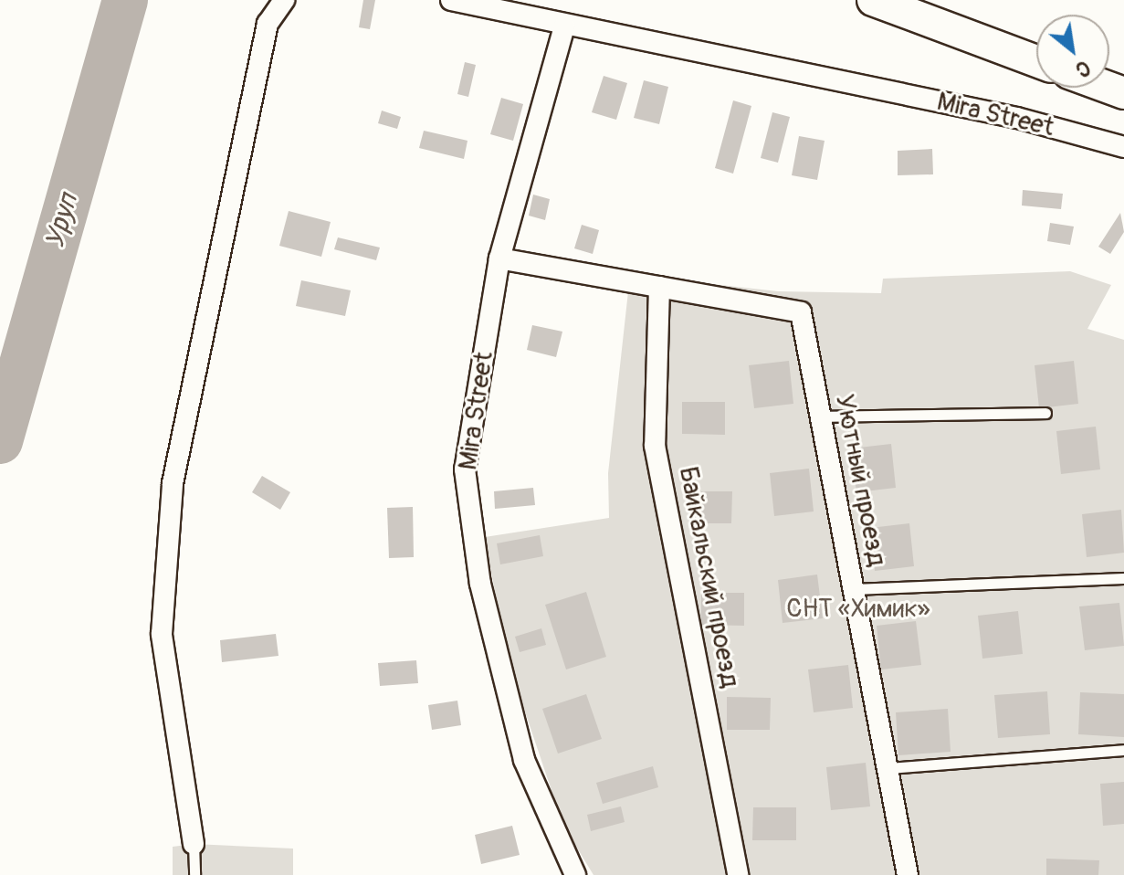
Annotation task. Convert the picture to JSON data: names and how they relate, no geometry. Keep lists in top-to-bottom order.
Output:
{
  "streets": {
    "street": ["Mira Street", "Уютный проезд", "Байкальский проезд"]
  },
  "crossings": [
    ["Уютный проезд", "Байкальский проезд"]
  ],
  "water": ["Уруп"],
  "parks": ["СНТ «Химик»"],
  "north": "bottom right"
}
